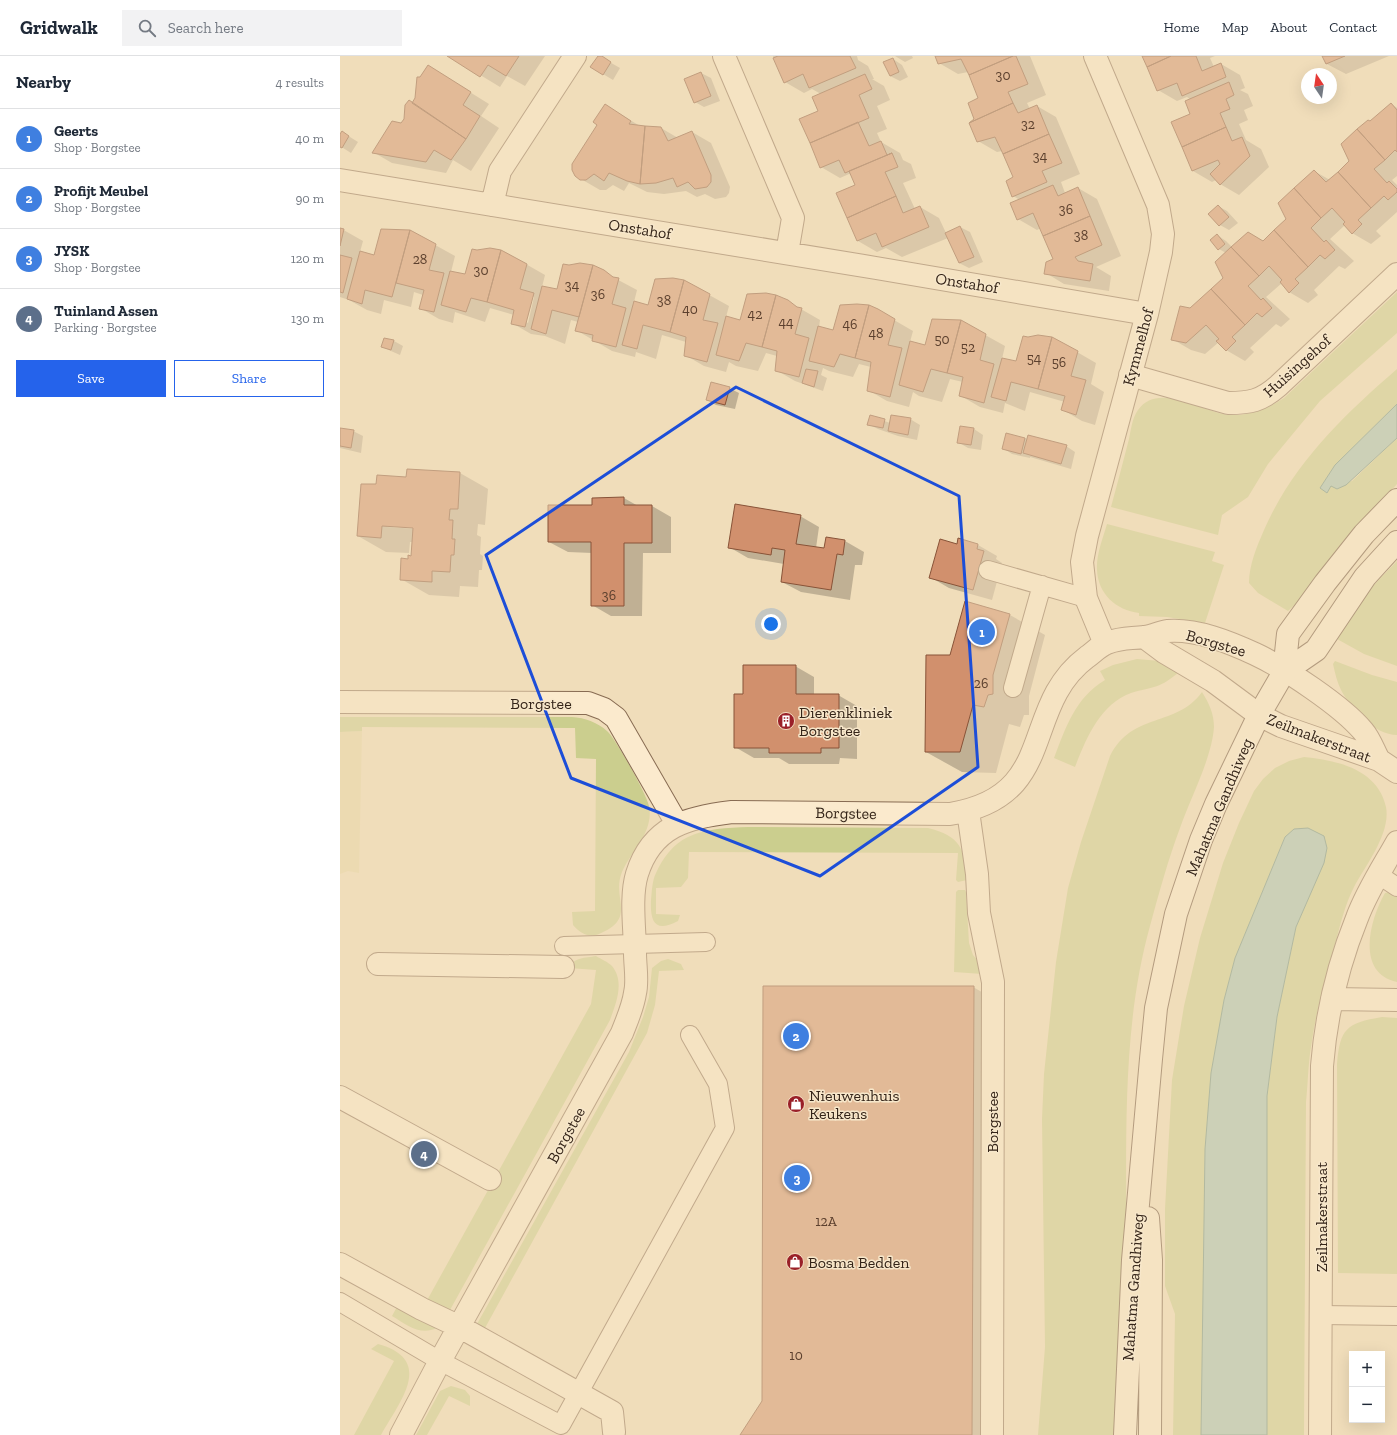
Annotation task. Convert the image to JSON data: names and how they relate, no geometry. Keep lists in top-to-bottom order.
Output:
{
  "streets": {
    "street": [
      "Onstahof",
      "Kymmelhof",
      "Huisingehof",
      "Borgstee",
      "Zeilmakerstraat",
      "Mahatma Gandhiweg"
    ]
  },
  "crossings": [
    ["Onstahof", "Kymmelhof"],
    ["Kymmelhof", "Huisingehof"],
    ["Kymmelhof", "Borgstee"],
    ["Borgstee", "Zeilmakerstraat"],
    ["Borgstee", "Mahatma Gandhiweg"],
    ["Zeilmakerstraat", "Mahatma Gandhiweg"]
  ],
  "places": {
    "building": ["Dierenkliniek Borgstee"],
    "shop": ["Nieuwenhuis Keukens", "Bosma Bedden"]
  },
  "house_numbers": [
    "30",
    "32",
    "34",
    "36",
    "38",
    "28",
    "30",
    "34",
    "36",
    "38",
    "40",
    "42",
    "44",
    "46",
    "48",
    "50",
    "52",
    "54",
    "56",
    "36",
    "26",
    "12A",
    "10"
  ],
  "north": "top",
  "page": {
    "header": "Gridwalk",
    "search": "Search here",
    "nav": [
      "Home",
      "Map",
      "About",
      "Contact"
    ],
    "heading": ["Nearby", "4 results"],
    "list": [
      {
        "mark": "1",
        "name": "Geerts",
        "note": "Shop · Borgstee",
        "value": "40 m"
      },
      {
        "mark": "2",
        "name": "Profijt Meubel",
        "note": "Shop · Borgstee",
        "value": "90 m"
      },
      {
        "mark": "3",
        "name": "JYSK",
        "note": "Shop · Borgstee",
        "value": "120 m"
      },
      {
        "mark": "4",
        "name": "Tuinland Assen",
        "note": "Parking · Borgstee",
        "value": "130 m"
      }
    ],
    "buttons": ["Save", "Share"],
    "pins": [
      "1",
      "2",
      "4",
      "3"
    ],
    "map_buttons": ["+", "−"]
  }
}
